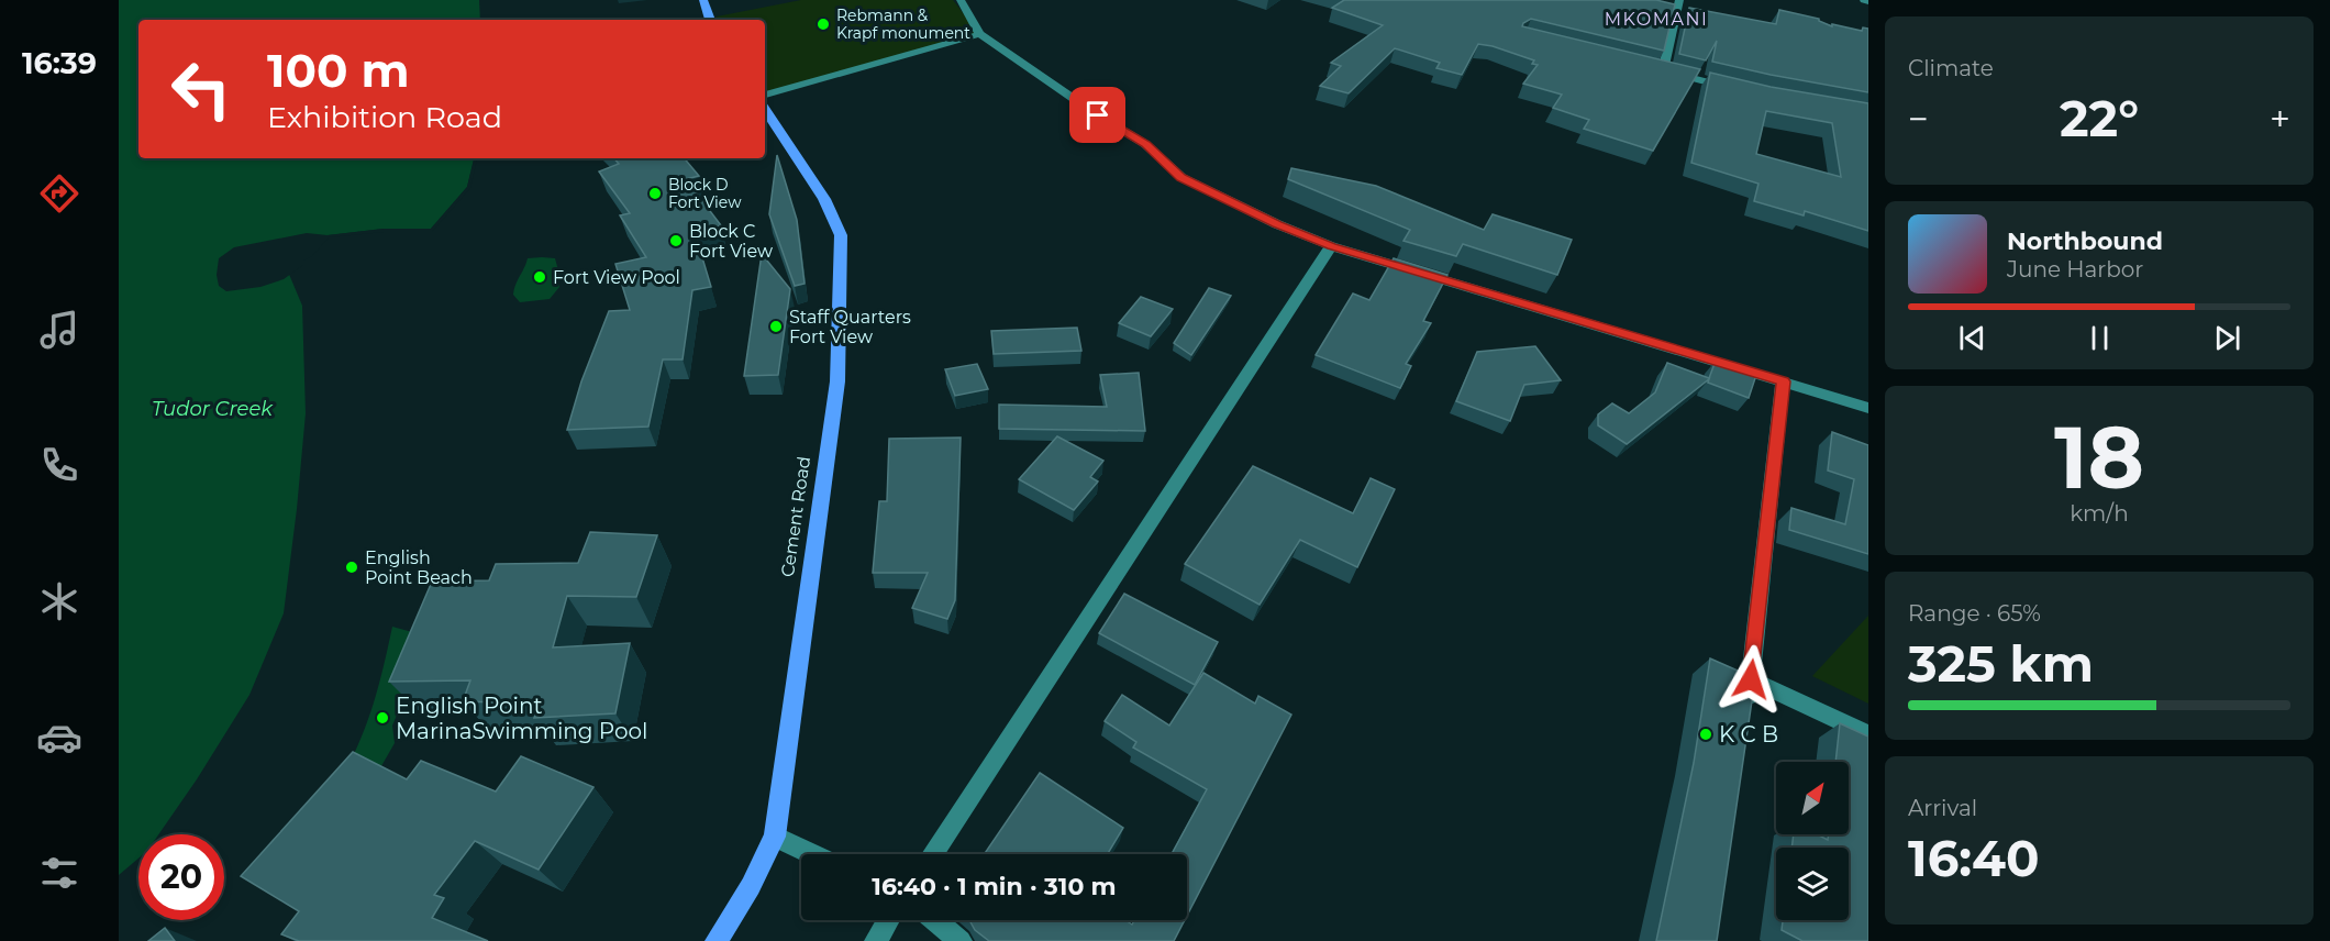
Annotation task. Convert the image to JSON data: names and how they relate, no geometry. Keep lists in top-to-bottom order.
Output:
{
  "streets": {
    "main road": ["Cement Road"]
  },
  "districts": ["MKOMANI"],
  "water": ["Tudor Creek"],
  "places": [
    "Rebmann & Krapf monument",
    "Block D Fort View",
    "Block C Fort View",
    "Fort View Pool",
    "Staff Quarters Fort View",
    "English Point Beach",
    "English Point MarinaSwimming Pool",
    "K C B"
  ],
  "north": "top right",
  "page": {
    "tabs": "16:39",
    "tile": [
      "Climate",
      ["18", "km/h"],
      ["Range · 65%", "325 km"],
      ["Arrival", "16:40"]
    ],
    "turn": ["100 m", "Exhibition Road"],
    "heat": ["−", "22°", "+"],
    "song": ["Northbound", "June Harbor"],
    "limit": "20",
    "trip": "16:40 · 1 min · 310 m"
  }
}
